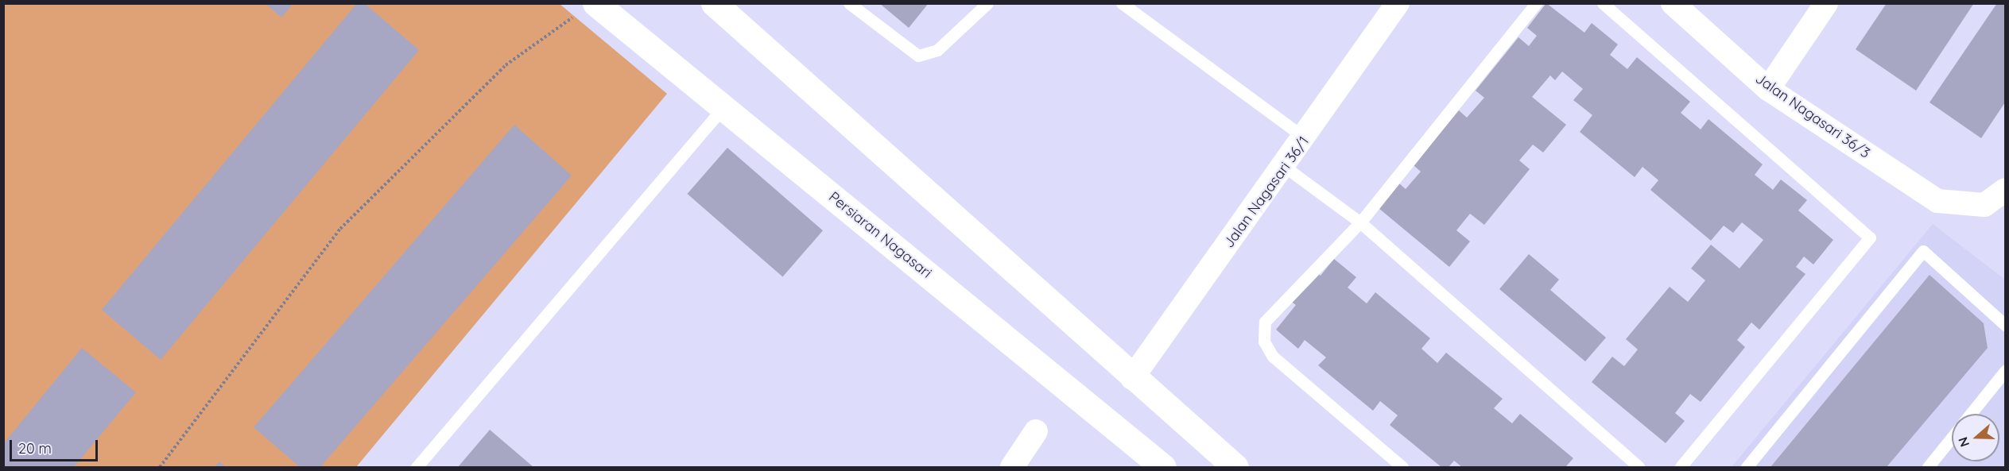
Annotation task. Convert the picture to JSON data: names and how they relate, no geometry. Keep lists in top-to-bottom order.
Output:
{
  "streets": {
    "street": ["Jalan Nagasari 36/3", "Jalan Nagasari 36/1", "Persiaran Nagasari"]
  },
  "scale_bar": "20 m",
  "north": "left"
}
